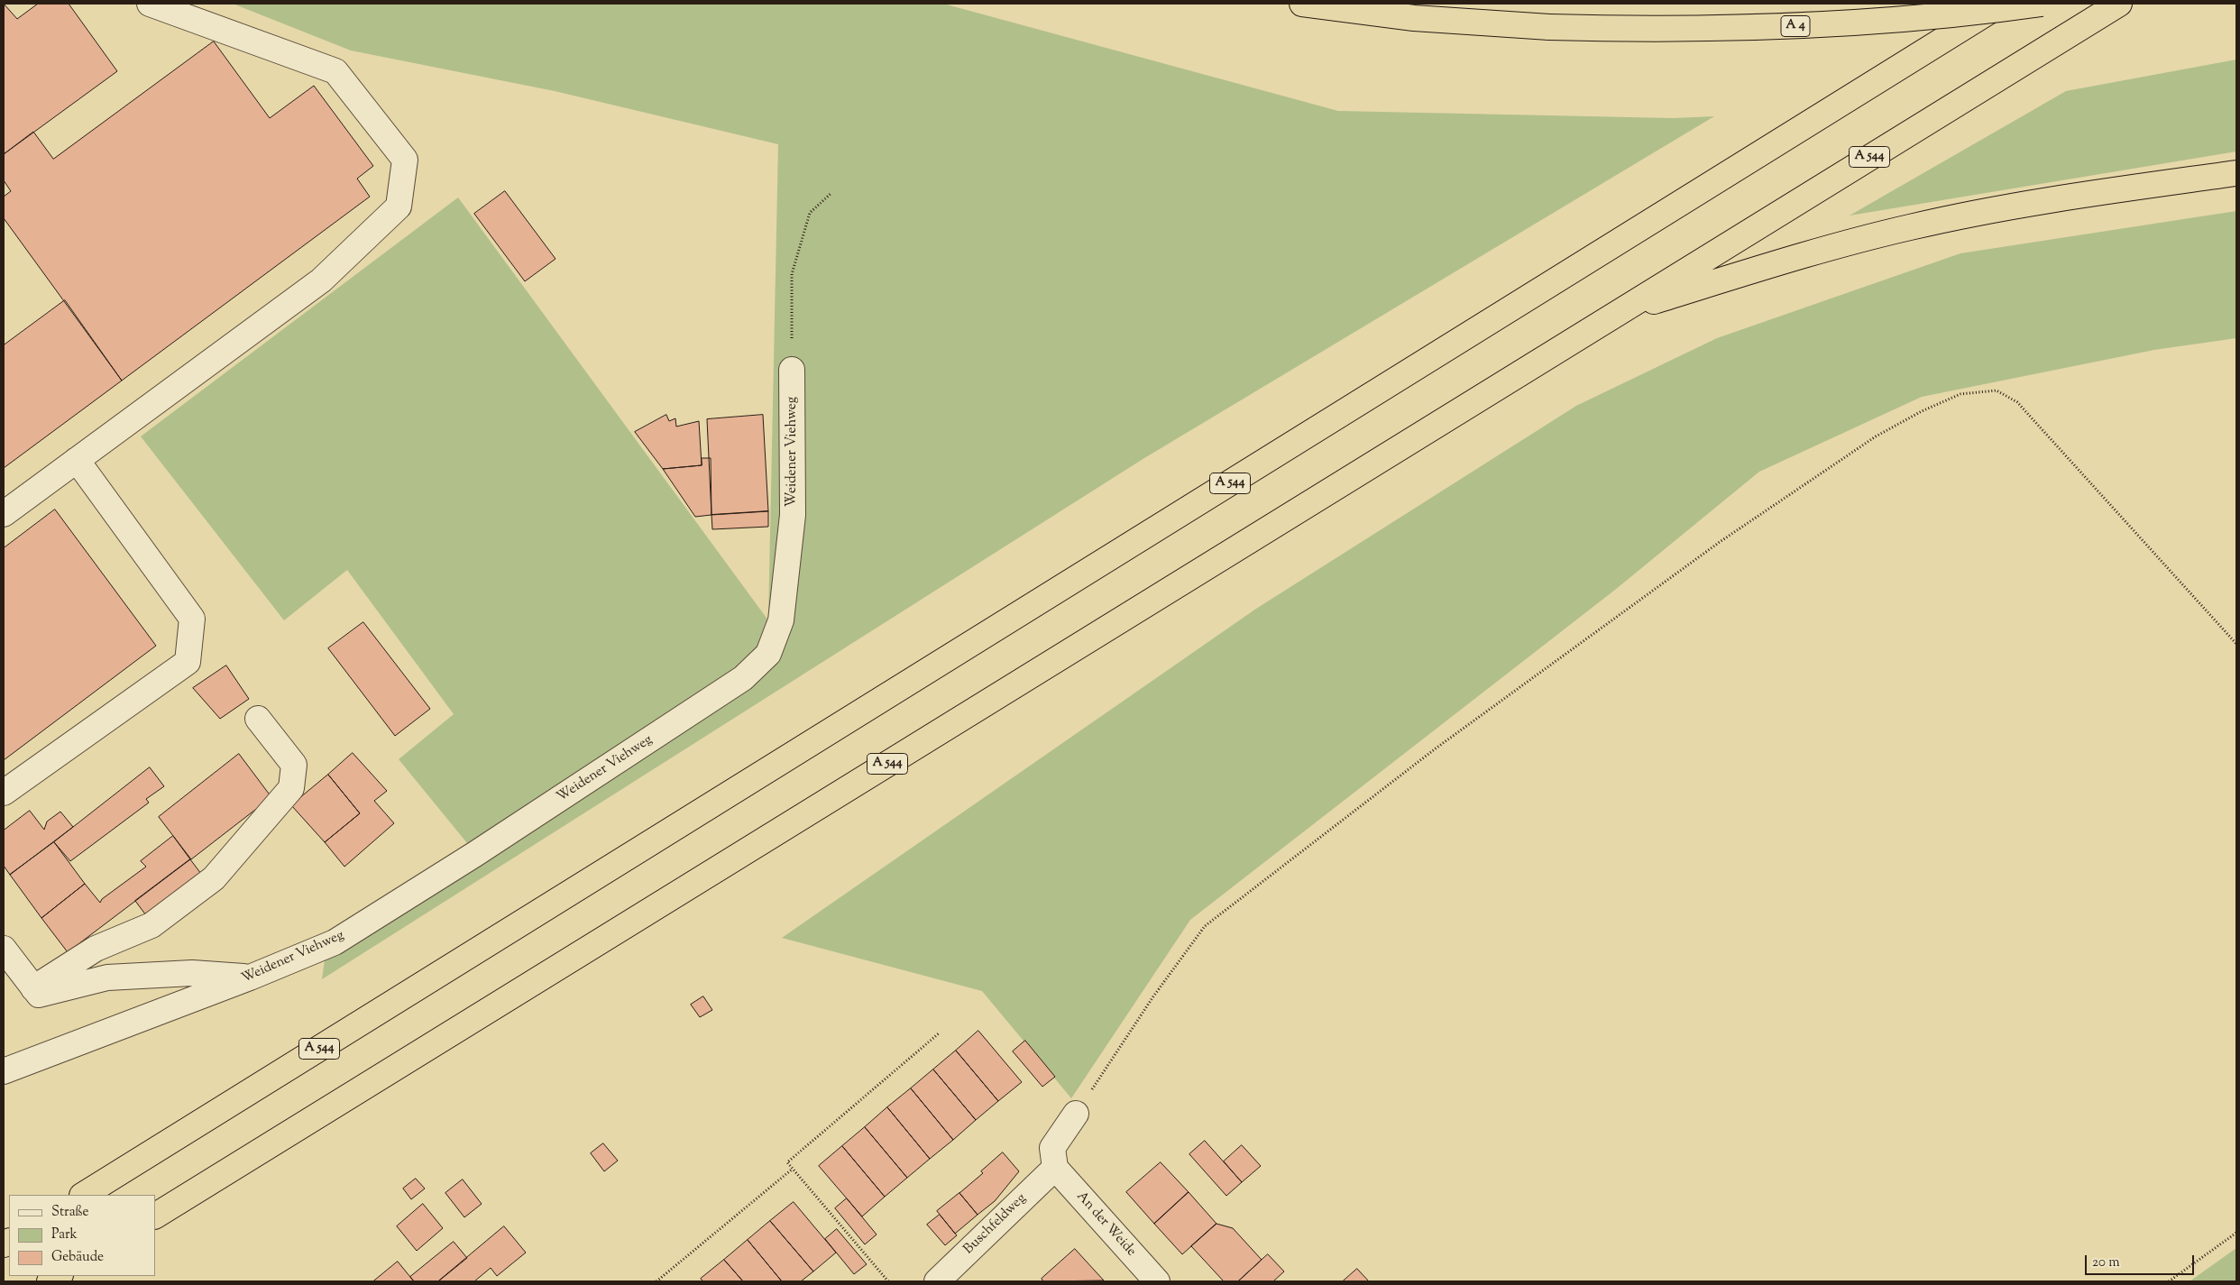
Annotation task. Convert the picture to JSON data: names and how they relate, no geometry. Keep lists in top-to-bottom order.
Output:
{
  "streets": {
    "highway": ["A 4", "A 544"],
    "street": ["Weidener Viehweg", "Buschfeldweg", "An der Weide"]
  },
  "crossings": [
    ["Buschfeldweg", "An der Weide"]
  ],
  "legend": ["Straße", "Park", "Gebäude"],
  "scale_bar": "20 m"
}
